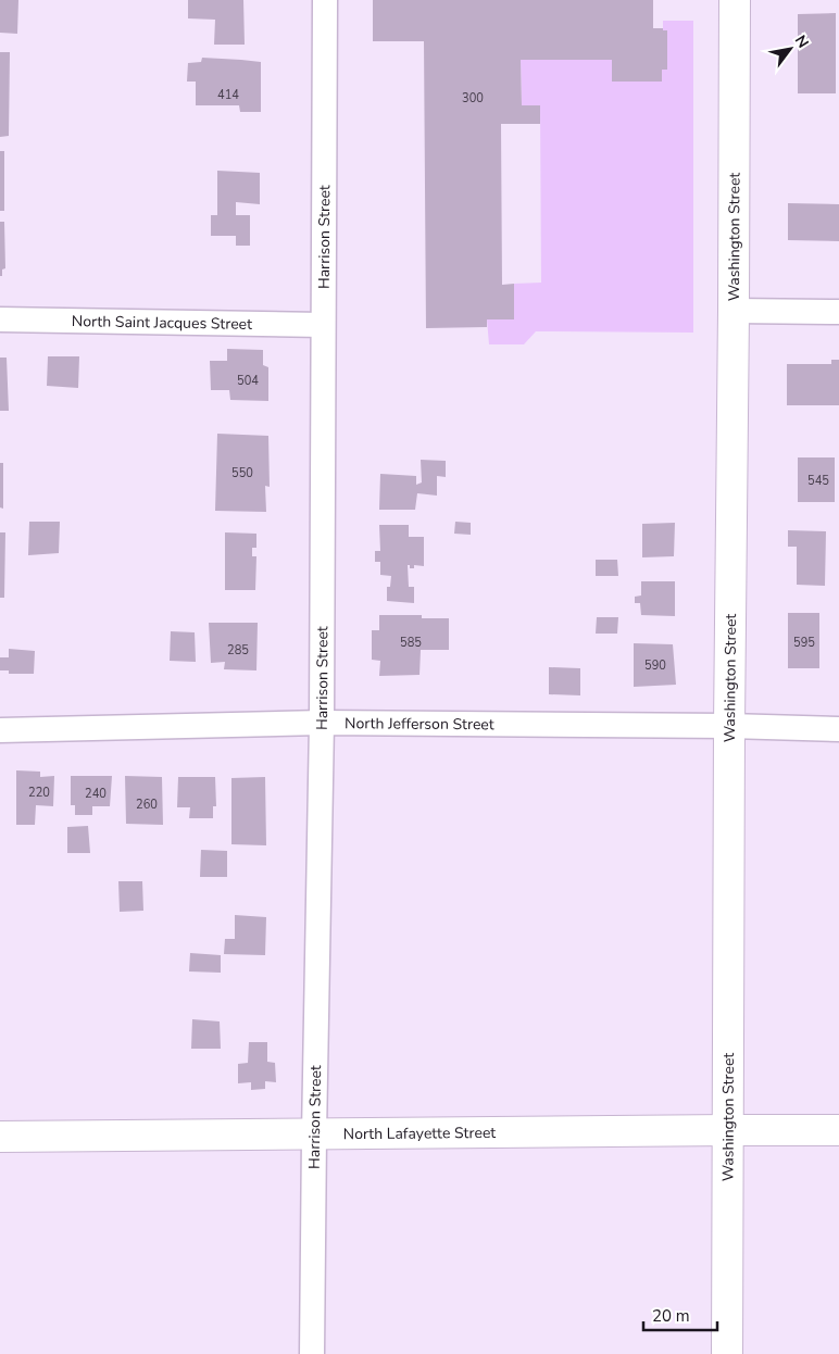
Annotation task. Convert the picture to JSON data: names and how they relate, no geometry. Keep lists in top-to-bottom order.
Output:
{
  "streets": {
    "main road": ["Washington Street", "North Lafayette Street"],
    "street": ["Harrison Street", "North Saint Jacques Street", "North Jefferson Street"]
  },
  "crossings": [
    ["Harrison Street", "North Saint Jacques Street"],
    ["Harrison Street", "North Jefferson Street"],
    ["Harrison Street", "North Lafayette Street"],
    ["Washington Street", "North Jefferson Street"],
    ["Washington Street", "North Lafayette Street"]
  ],
  "house_numbers": [
    "414",
    "300",
    "504",
    "550",
    "545",
    "585",
    "595",
    "285",
    "590",
    "220",
    "240",
    "260"
  ],
  "scale_bar": "20 m",
  "north": "top right"
}
